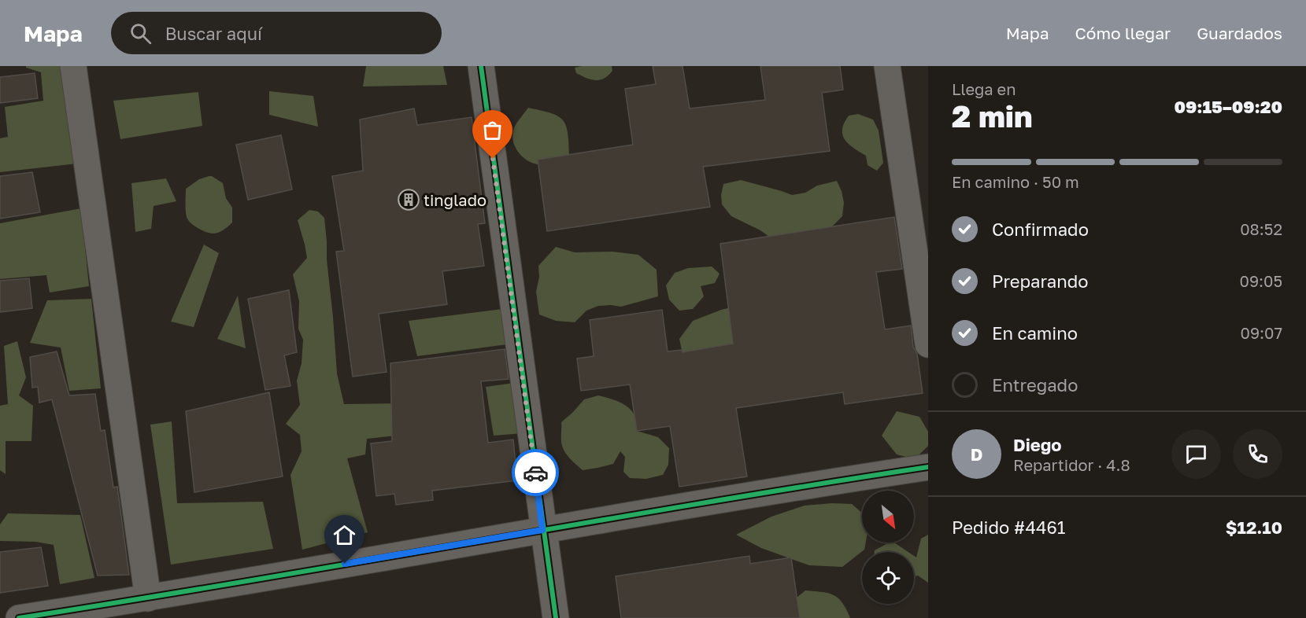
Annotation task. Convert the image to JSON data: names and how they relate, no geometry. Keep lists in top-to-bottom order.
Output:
{
  "places": {
    "building": ["tinglado"]
  },
  "north": "bottom right",
  "page": {
    "header": "Mapa",
    "search": "Buscar aquí",
    "nav": ["Mapa", "Cómo llegar", "Guardados"],
    "heading": ["2 min", "Llega en", "09:15–09:20"],
    "panel": [
      "Diego",
      "Repartidor · 4.8",
      "Pedido #4461",
      "$12.10"
    ],
    "bar": "En camino · 50 m",
    "list": [
      ["Confirmado", "08:52"],
      ["Preparando", "09:05"],
      ["En camino", "09:07"],
      "Entregado"
    ],
    "round": "D"
  }
}
